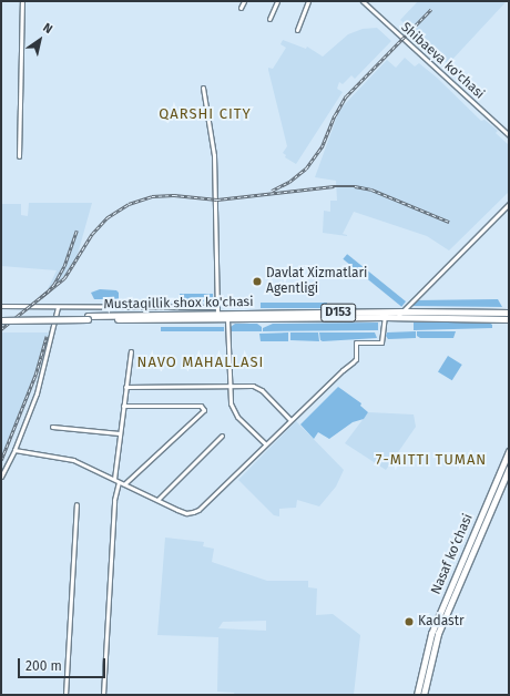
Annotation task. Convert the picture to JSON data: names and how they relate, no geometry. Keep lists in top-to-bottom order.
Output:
{
  "streets": {
    "main road": ["Mustaqillik shox ko'chasi", "D153", "Nasaf ko‘chasi"],
    "street": ["Shibaeva ko'chasi"]
  },
  "districts": ["QARSHI CITY", "NAVO MAHALLASI", "7-MITTI TUMAN"],
  "places": ["Davlat Xizmatlari Agentligi", "Kadastr"],
  "scale_bar": "200 m",
  "north": "top right"
}
